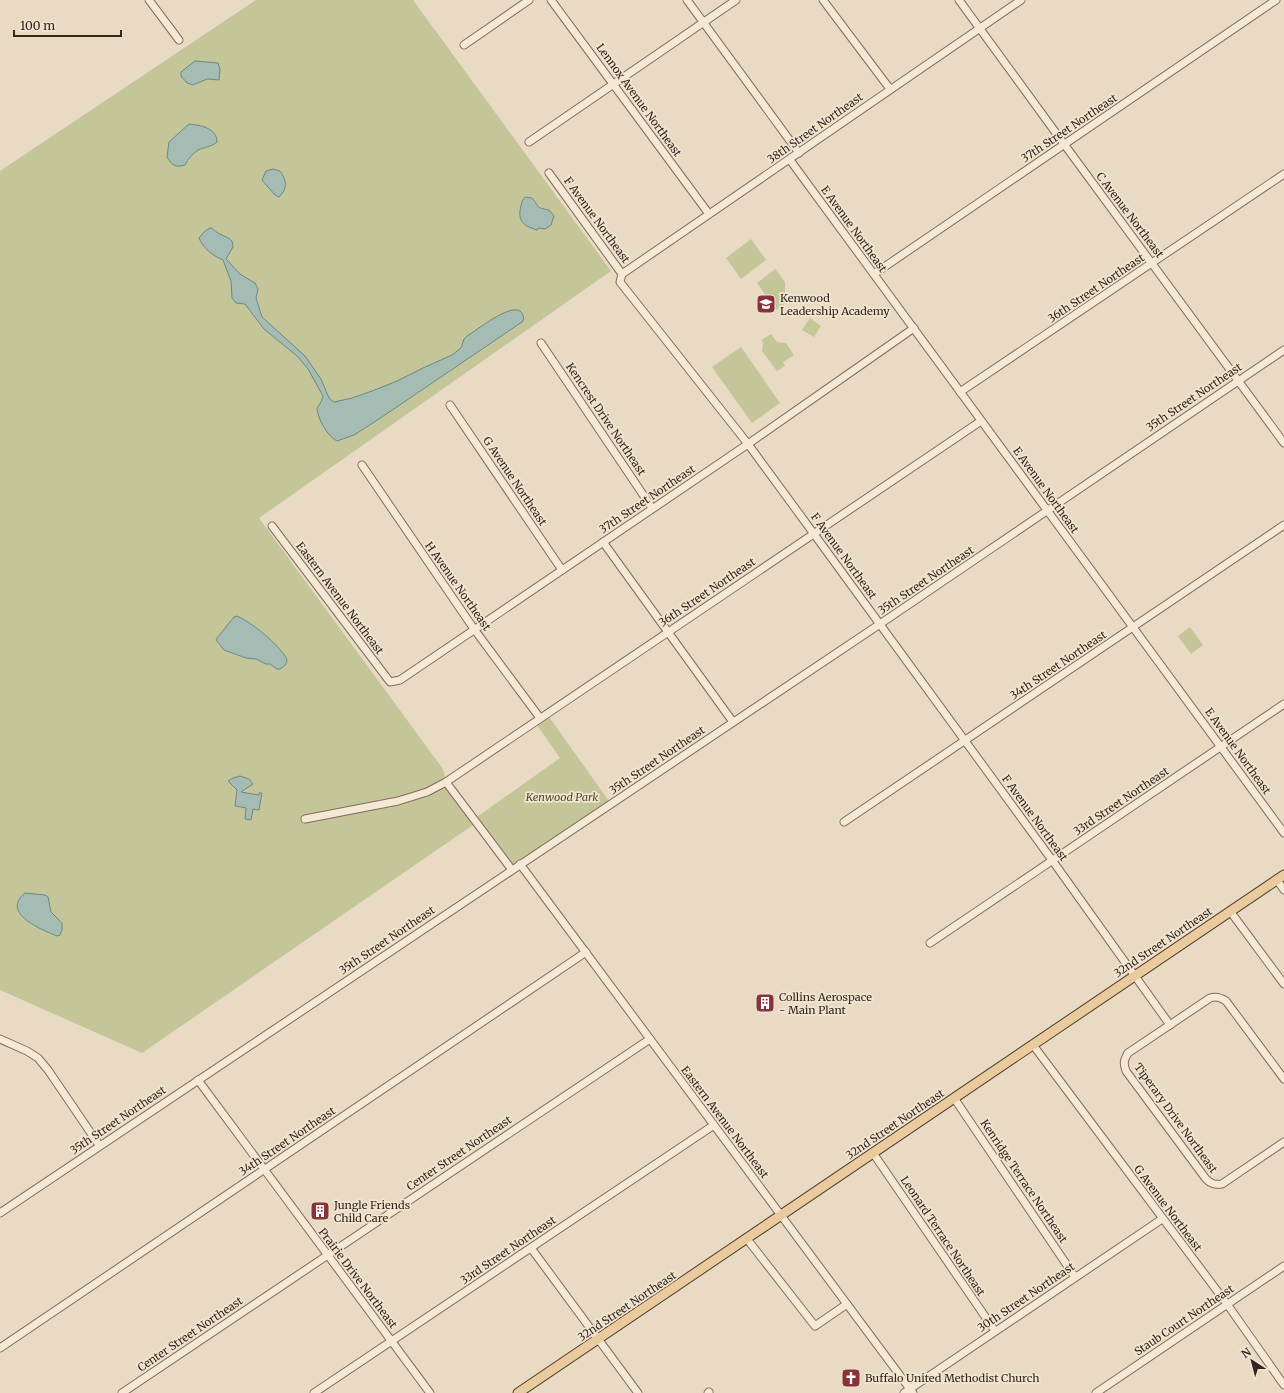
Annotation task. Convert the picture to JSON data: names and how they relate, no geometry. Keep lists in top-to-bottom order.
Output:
{
  "streets": {
    "main road": ["32nd Street Northeast"],
    "street": [
      "Lennox Avenue Northeast",
      "38th Street Northeast",
      "37th Street Northeast",
      "C Avenue Northeast",
      "F Avenue Northeast",
      "E Avenue Northeast",
      "36th Street Northeast",
      "35th Street Northeast",
      "Kencrest Drive Northeast",
      "G Avenue Northeast",
      "H Avenue Northeast",
      "Eastern Avenue Northeast",
      "34th Street Northeast",
      "33rd Street Northeast",
      "Tiperary Drive Northeast",
      "Center Street Northeast",
      "Kenridge Terrace Northeast",
      "Leonard Terrace Northeast",
      "Prairie Drive Northeast",
      "30th Street Northeast",
      "Staub Court Northeast"
    ]
  },
  "crossings": [
    ["Lennox Avenue Northeast", "38th Street Northeast"],
    ["38th Street Northeast", "C Avenue Northeast"],
    ["38th Street Northeast", "F Avenue Northeast"],
    ["38th Street Northeast", "E Avenue Northeast"],
    ["37th Street Northeast", "C Avenue Northeast"],
    ["37th Street Northeast", "F Avenue Northeast"],
    ["37th Street Northeast", "E Avenue Northeast"],
    ["37th Street Northeast", "Kencrest Drive Northeast"],
    ["37th Street Northeast", "G Avenue Northeast"],
    ["37th Street Northeast", "H Avenue Northeast"],
    ["37th Street Northeast", "Eastern Avenue Northeast"],
    ["C Avenue Northeast", "36th Street Northeast"],
    ["C Avenue Northeast", "35th Street Northeast"],
    ["F Avenue Northeast", "36th Street Northeast"],
    ["F Avenue Northeast", "35th Street Northeast"],
    ["F Avenue Northeast", "34th Street Northeast"],
    ["F Avenue Northeast", "33rd Street Northeast"],
    ["F Avenue Northeast", "32nd Street Northeast"],
    ["F Avenue Northeast", "Tiperary Drive Northeast"],
    ["E Avenue Northeast", "36th Street Northeast"],
    ["E Avenue Northeast", "35th Street Northeast"],
    ["E Avenue Northeast", "34th Street Northeast"],
    ["E Avenue Northeast", "33rd Street Northeast"],
    ["36th Street Northeast", "H Avenue Northeast"],
    ["35th Street Northeast", "Eastern Avenue Northeast"],
    ["35th Street Northeast", "Prairie Drive Northeast"],
    ["G Avenue Northeast", "32nd Street Northeast"],
    ["G Avenue Northeast", "30th Street Northeast"],
    ["G Avenue Northeast", "Staub Court Northeast"],
    ["Eastern Avenue Northeast", "34th Street Northeast"],
    ["Eastern Avenue Northeast", "33rd Street Northeast"],
    ["Eastern Avenue Northeast", "32nd Street Northeast"],
    ["Eastern Avenue Northeast", "Center Street Northeast"],
    ["Eastern Avenue Northeast", "30th Street Northeast"],
    ["34th Street Northeast", "Prairie Drive Northeast"],
    ["33rd Street Northeast", "Prairie Drive Northeast"],
    ["32nd Street Northeast", "Kenridge Terrace Northeast"],
    ["32nd Street Northeast", "Leonard Terrace Northeast"],
    ["Center Street Northeast", "Prairie Drive Northeast"],
    ["Kenridge Terrace Northeast", "30th Street Northeast"],
    ["Leonard Terrace Northeast", "30th Street Northeast"]
  ],
  "parks": ["Kenwood Park"],
  "places": {
    "school or university": ["Kenwood Leadership Academy"],
    "building": ["Collins Aerospace - Main Plant", "Jungle Friends Child Care"],
    "church": ["Buffalo United Methodist Church"]
  },
  "scale_bar": "100 m",
  "north": "top left"
}
